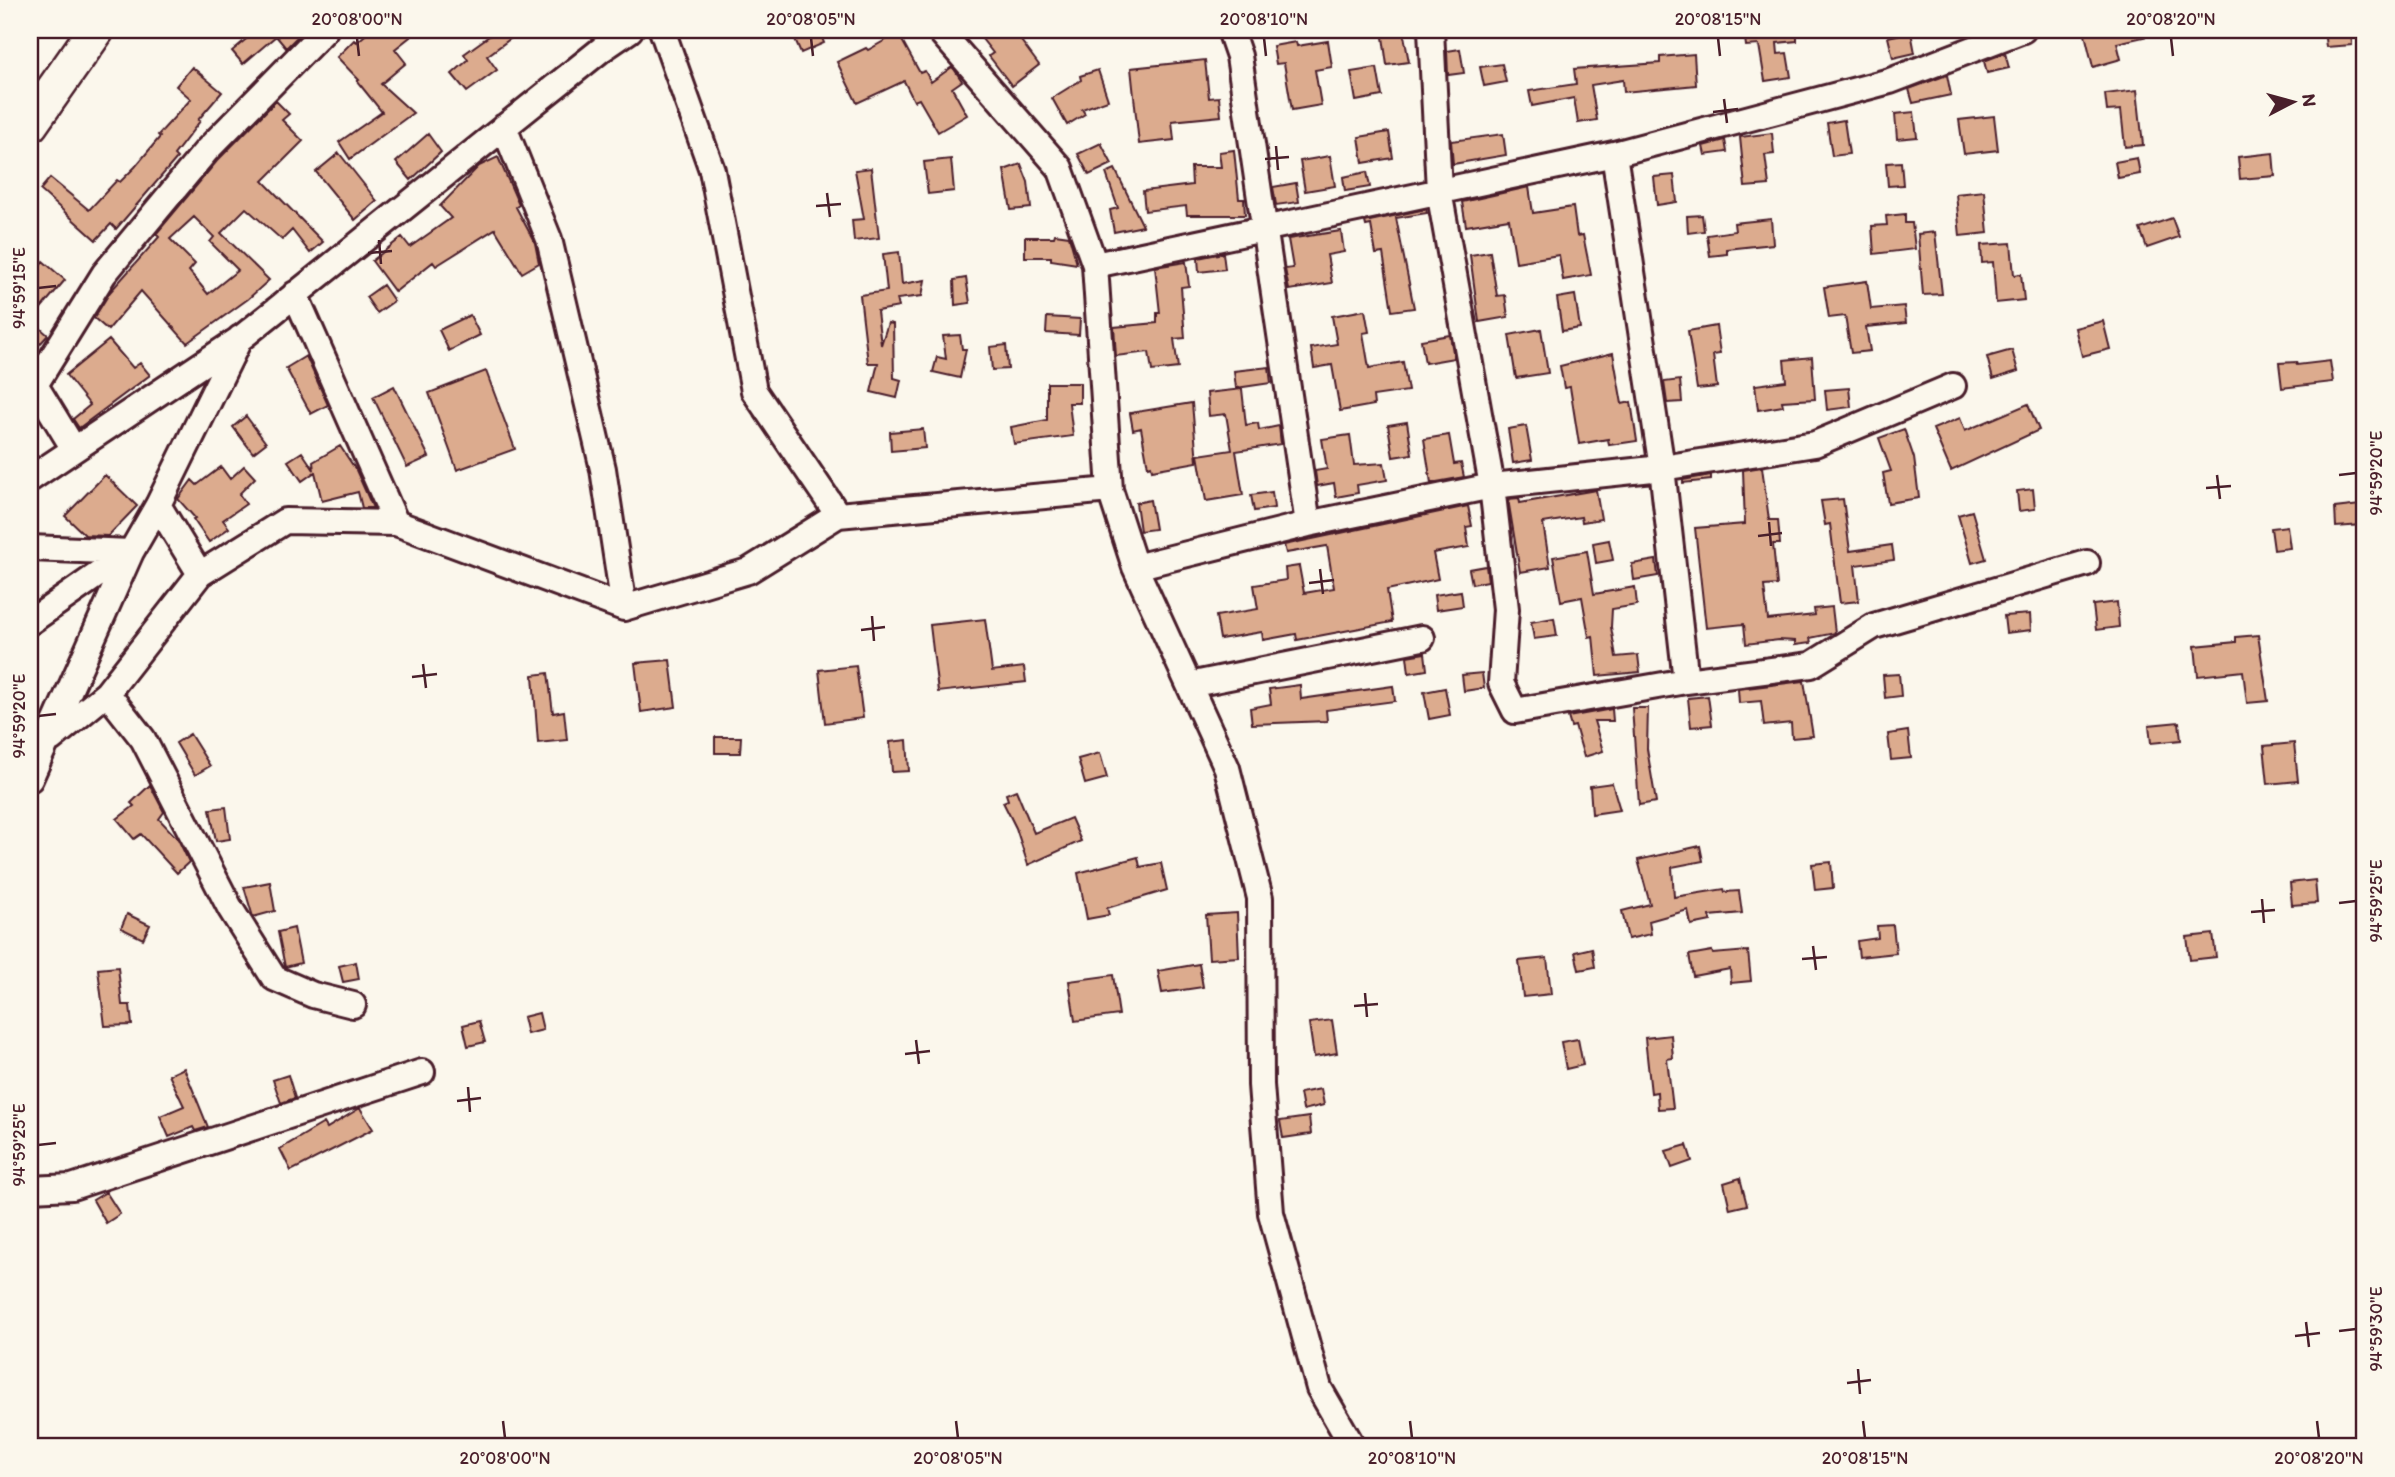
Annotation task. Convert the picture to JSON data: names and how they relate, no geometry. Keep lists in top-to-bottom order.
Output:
{
  "north": "right",
  "coordinates": [
    "20°08'00\"N",
    "20°08'05\"N",
    "20°08'10\"N",
    "20°08'15\"N",
    "20°08'20\"N",
    "94°59'15\"E",
    "94°59'20\"E",
    "94°59'25\"E",
    "94°59'30\"E"
  ]
}
